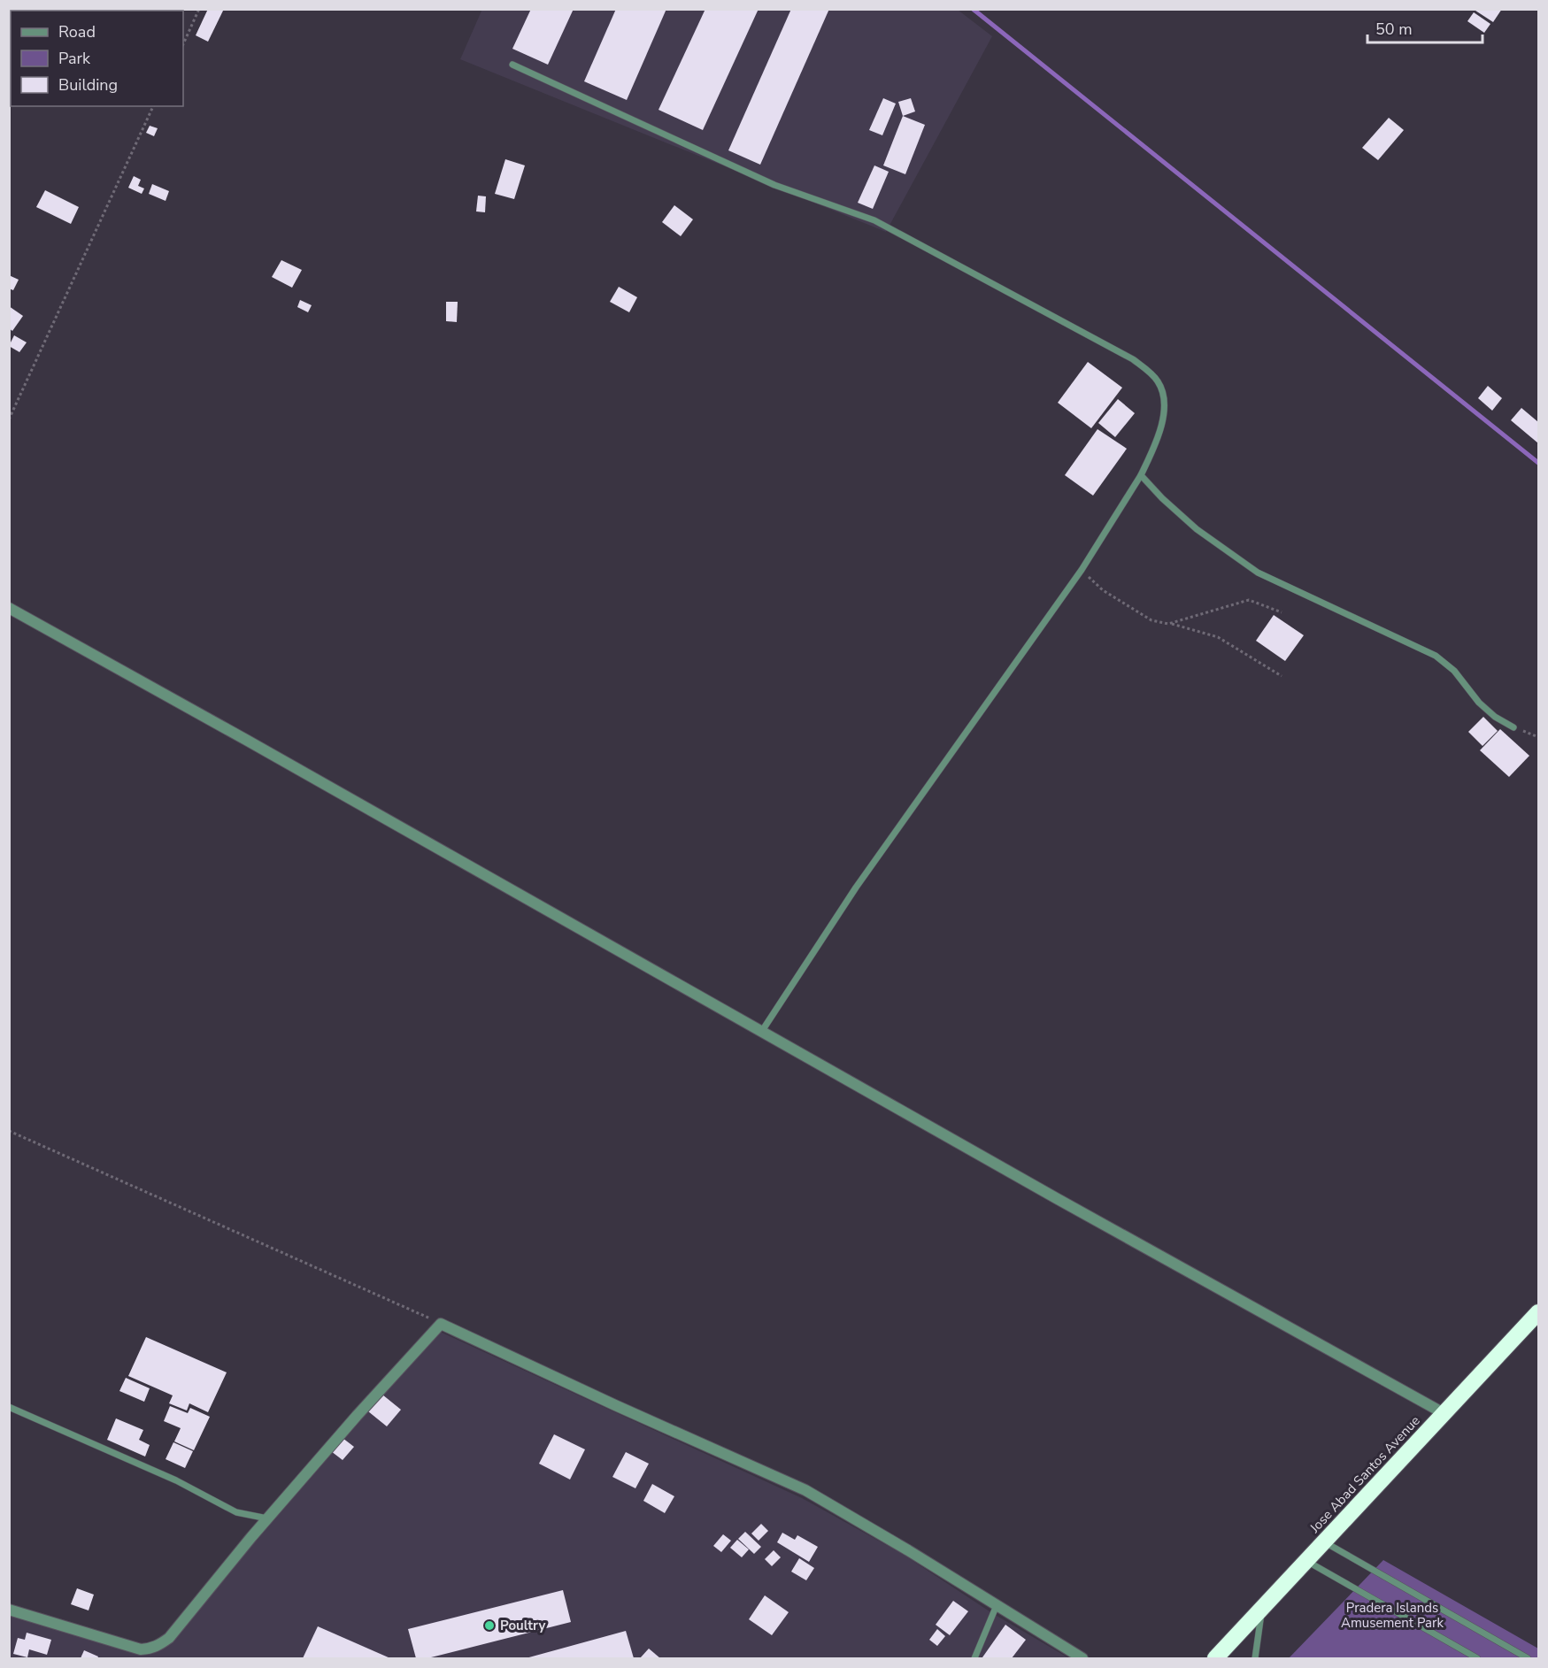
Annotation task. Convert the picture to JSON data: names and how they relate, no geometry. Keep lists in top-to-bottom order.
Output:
{
  "streets": {
    "highway": ["Jose Abad Santos Avenue"]
  },
  "parks": ["Pradera Islands Amusement Park"],
  "places": ["Poultry"],
  "legend": ["Road", "Park", "Building"],
  "scale_bar": "50 m"
}
